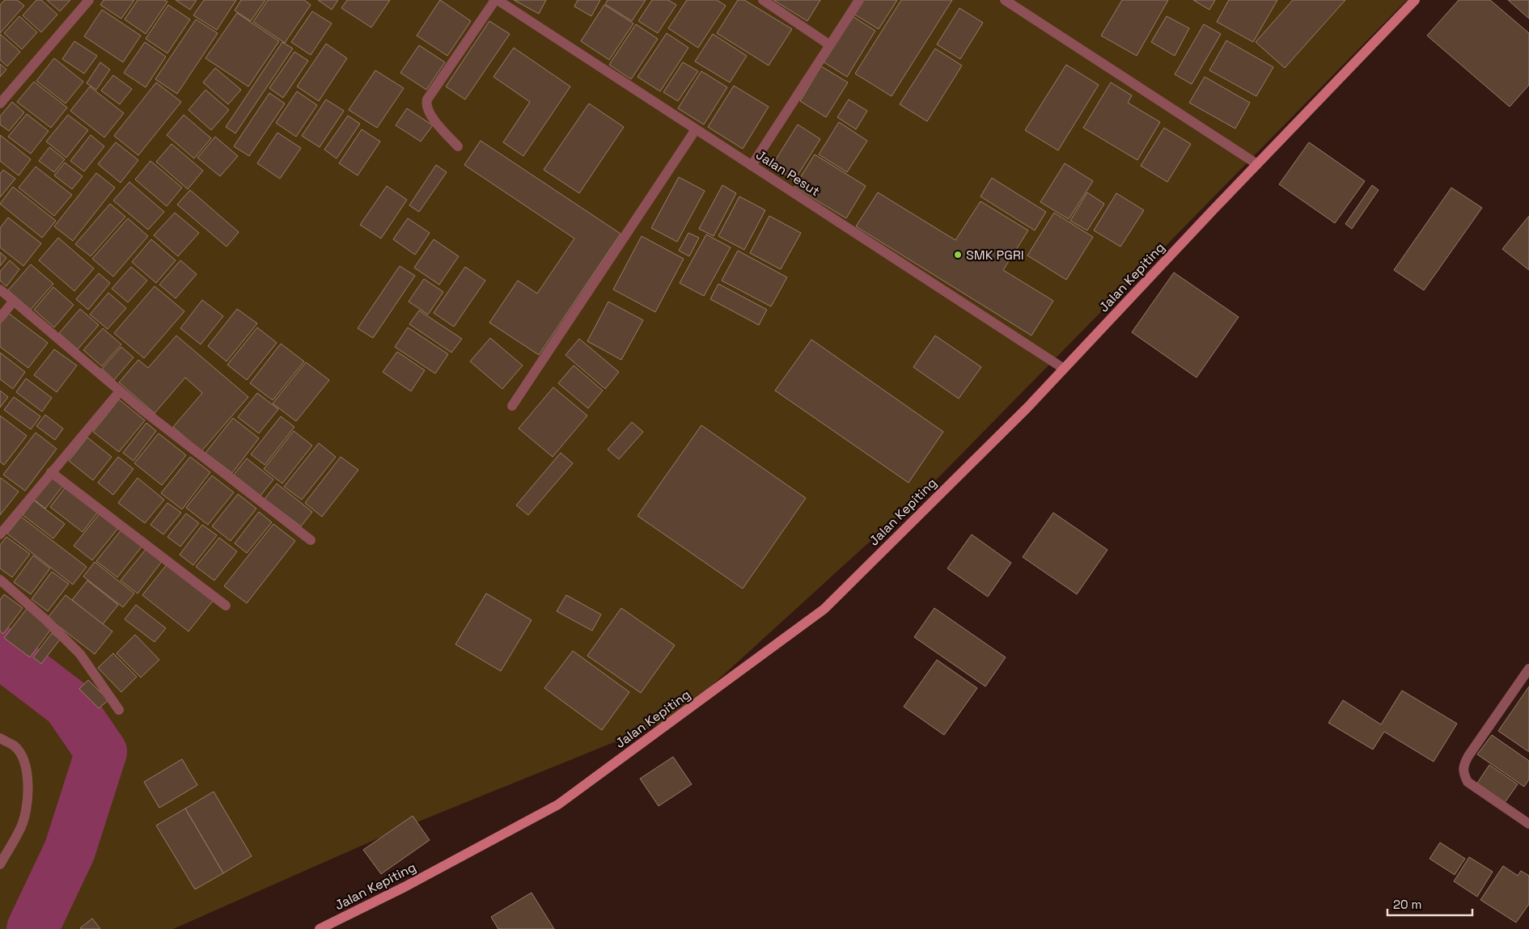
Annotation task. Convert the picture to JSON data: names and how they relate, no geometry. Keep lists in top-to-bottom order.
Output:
{
  "streets": {
    "main road": ["Jalan Kepiting"],
    "street": ["Jalan Pesut"]
  },
  "crossings": [
    ["Jalan Pesut", "Jalan Kepiting"]
  ],
  "places": ["SMK PGRI"],
  "scale_bar": "20 m"
}
